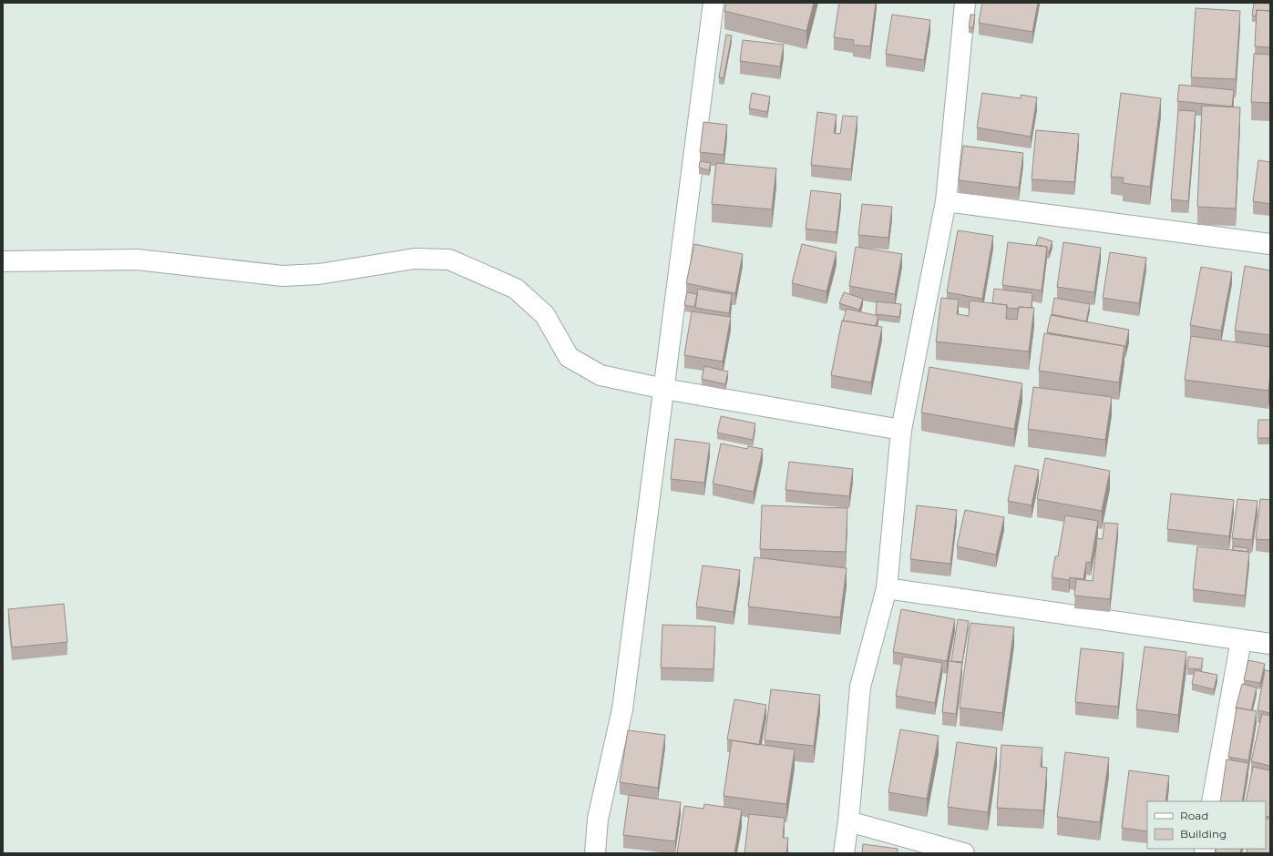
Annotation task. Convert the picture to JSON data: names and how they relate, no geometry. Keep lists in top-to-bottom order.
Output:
{
  "legend": ["Road", "Building"]
}
